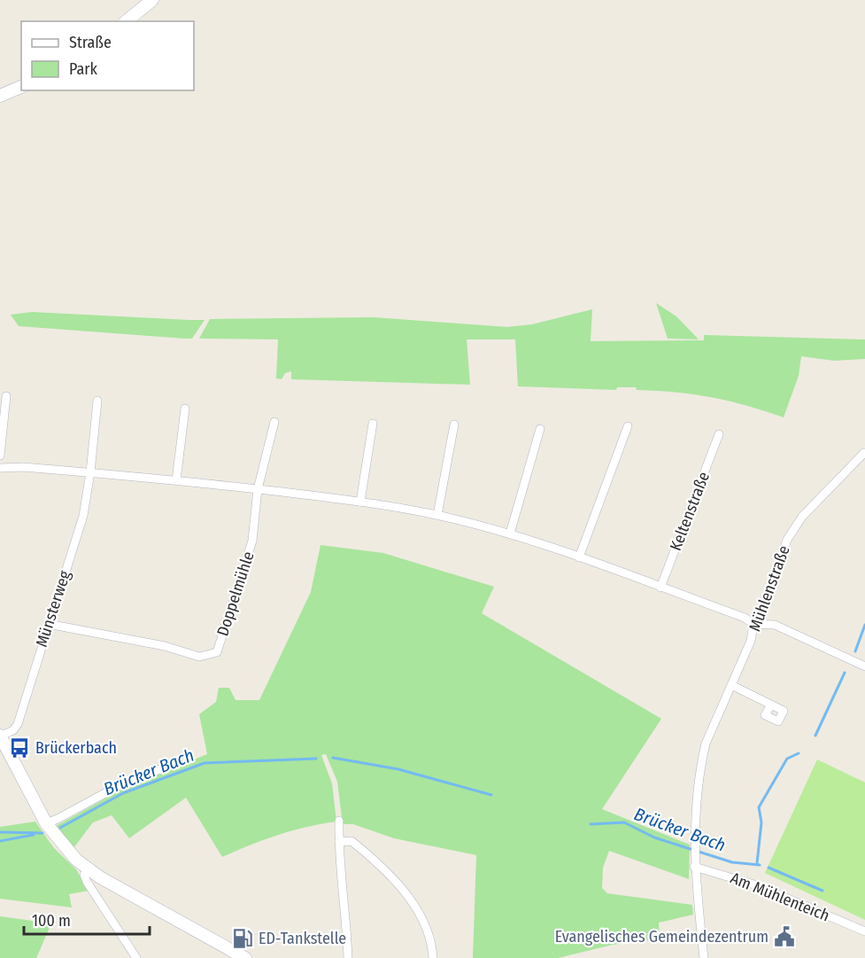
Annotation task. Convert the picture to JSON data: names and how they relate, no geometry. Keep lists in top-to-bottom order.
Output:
{
  "streets": {
    "street": [
      "Keltenstraße",
      "Mühlenstraße",
      "Doppelmühle",
      "Münsterweg",
      "Am Mühlenteich"
    ]
  },
  "crossings": [
    ["Mühlenstraße", "Am Mühlenteich"],
    ["Doppelmühle", "Münsterweg"]
  ],
  "water": ["Brücker Bach"],
  "places": {
    "bus stop": ["Brückerbach"],
    "public building": ["Evangelisches Gemeindezentrum"],
    "fuel station": ["ED-Tankstelle"]
  },
  "legend": ["Straße", "Park"],
  "scale_bar": "100 m"
}
